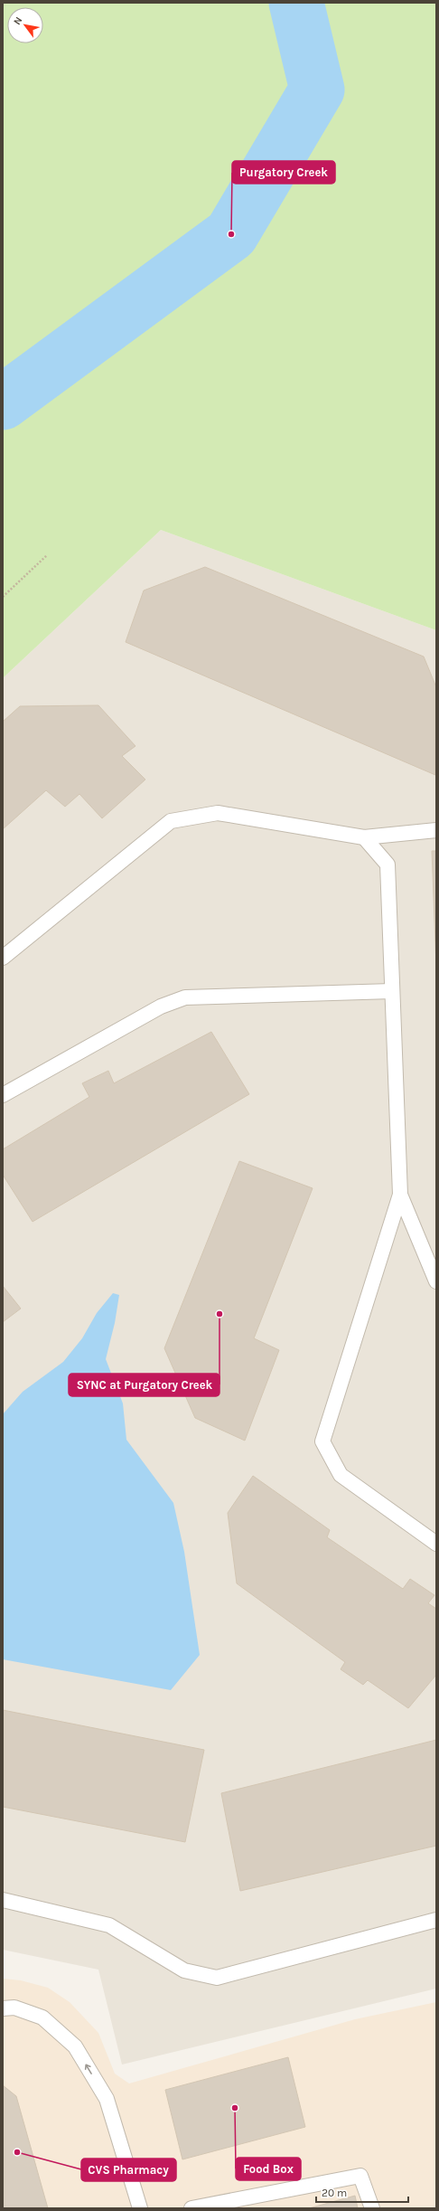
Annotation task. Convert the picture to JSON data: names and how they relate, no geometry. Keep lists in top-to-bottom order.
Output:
{
  "places": [
    "Purgatory Creek",
    "SYNC at Purgatory Creek",
    "Food Box",
    "CVS Pharmacy"
  ],
  "scale_bar": "20 m",
  "north": "top left"
}
